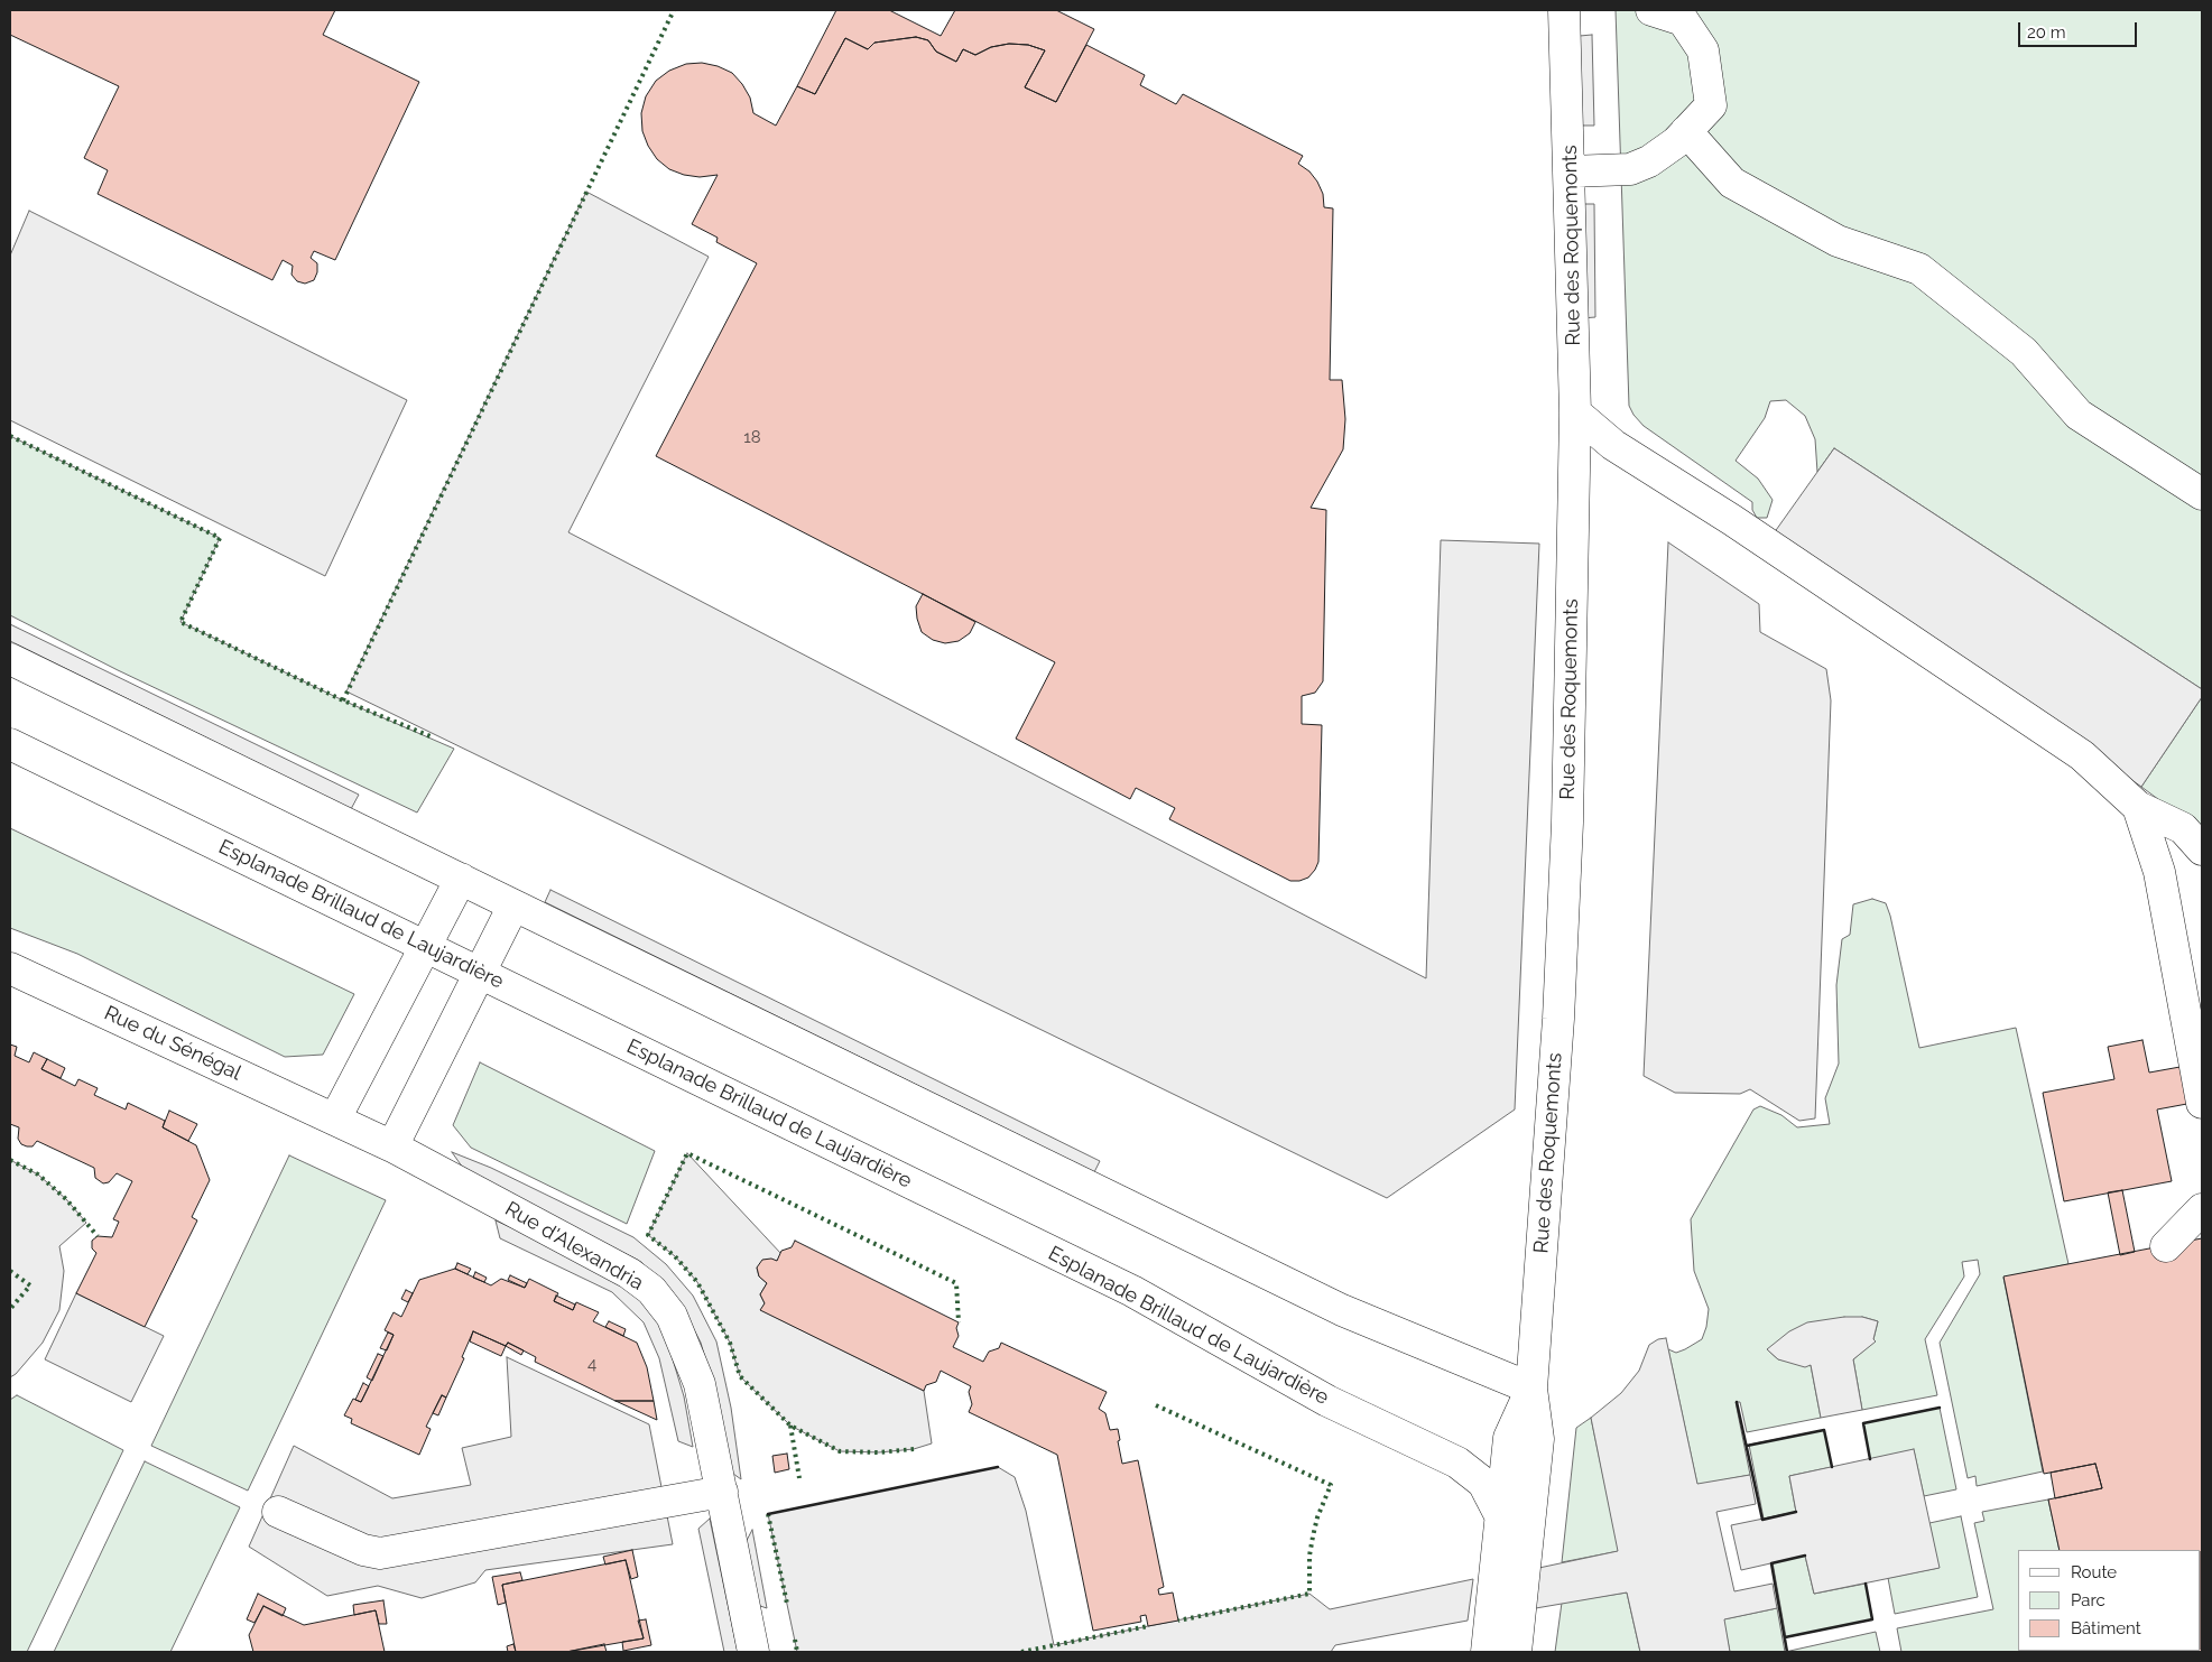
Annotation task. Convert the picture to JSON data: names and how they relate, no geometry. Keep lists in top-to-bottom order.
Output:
{
  "streets": {
    "street": [
      "Rue des Roquemonts",
      "Esplanade Brillaud de Laujardière",
      "Rue du Sénégal",
      "Rue d'Alexandria"
    ]
  },
  "crossings": [
    ["Rue du Sénégal", "Rue d'Alexandria"]
  ],
  "house_numbers": ["18", "4"],
  "legend": ["Route", "Parc", "Bâtiment"],
  "scale_bar": "20 m"
}
